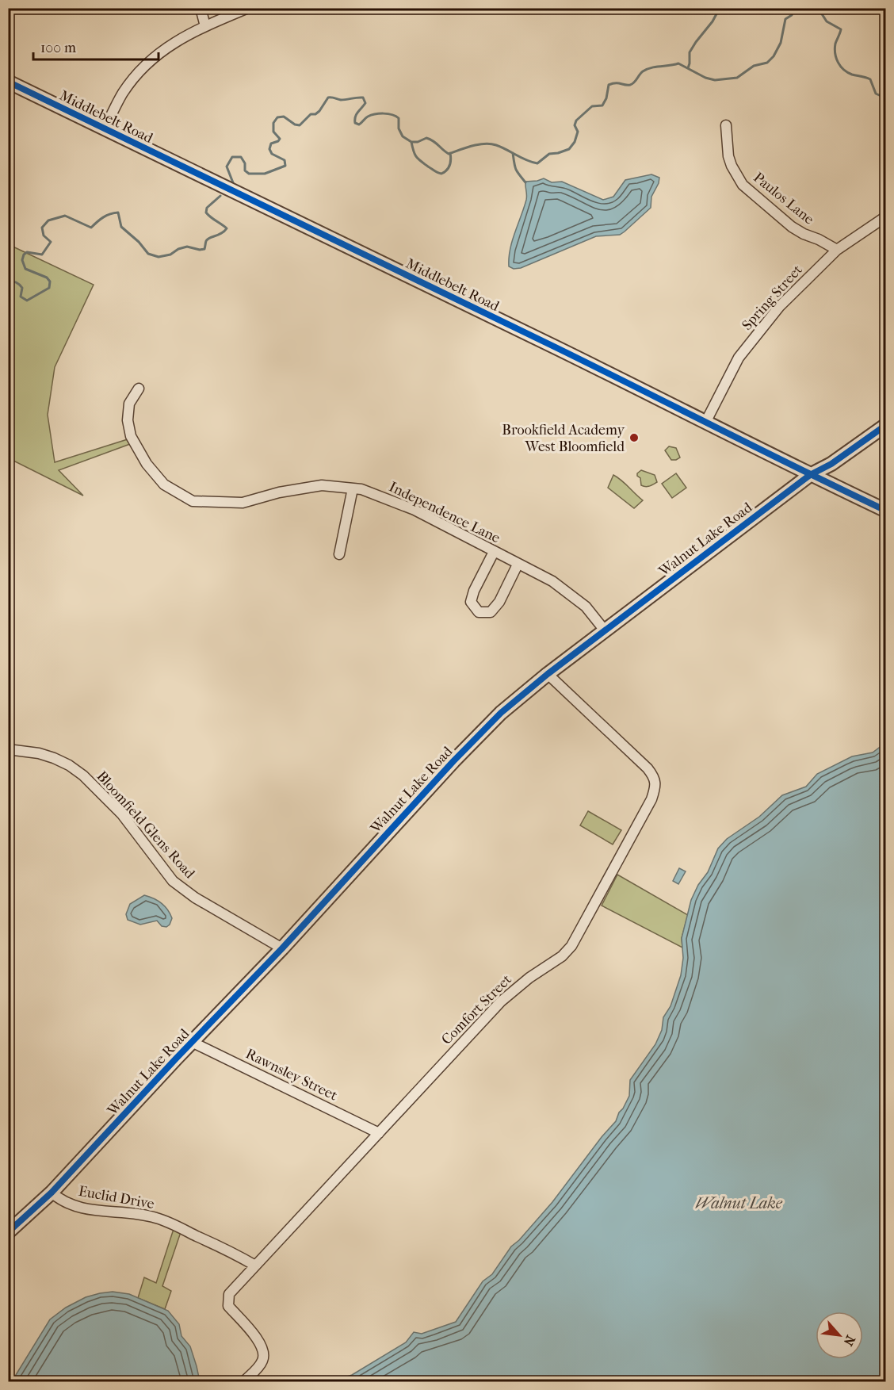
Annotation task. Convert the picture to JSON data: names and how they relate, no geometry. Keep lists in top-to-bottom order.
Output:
{
  "streets": {
    "street": [
      "Middlebelt Road",
      "Paulos Lane",
      "Spring Street",
      "Independence Lane",
      "Walnut Lake Road",
      "Bloomfield Glens Road",
      "Comfort Street",
      "Rawnsley Street",
      "Euclid Drive"
    ]
  },
  "crossings": [
    ["Middlebelt Road", "Spring Street"],
    ["Middlebelt Road", "Walnut Lake Road"],
    ["Paulos Lane", "Spring Street"],
    ["Independence Lane", "Walnut Lake Road"],
    ["Walnut Lake Road", "Bloomfield Glens Road"],
    ["Walnut Lake Road", "Comfort Street"],
    ["Walnut Lake Road", "Rawnsley Street"],
    ["Walnut Lake Road", "Euclid Drive"],
    ["Comfort Street", "Rawnsley Street"],
    ["Comfort Street", "Euclid Drive"]
  ],
  "water": ["Walnut Lake"],
  "places": ["Brookfield Academy West Bloomfield"],
  "scale_bar": "100 m",
  "north": "bottom right"
}
